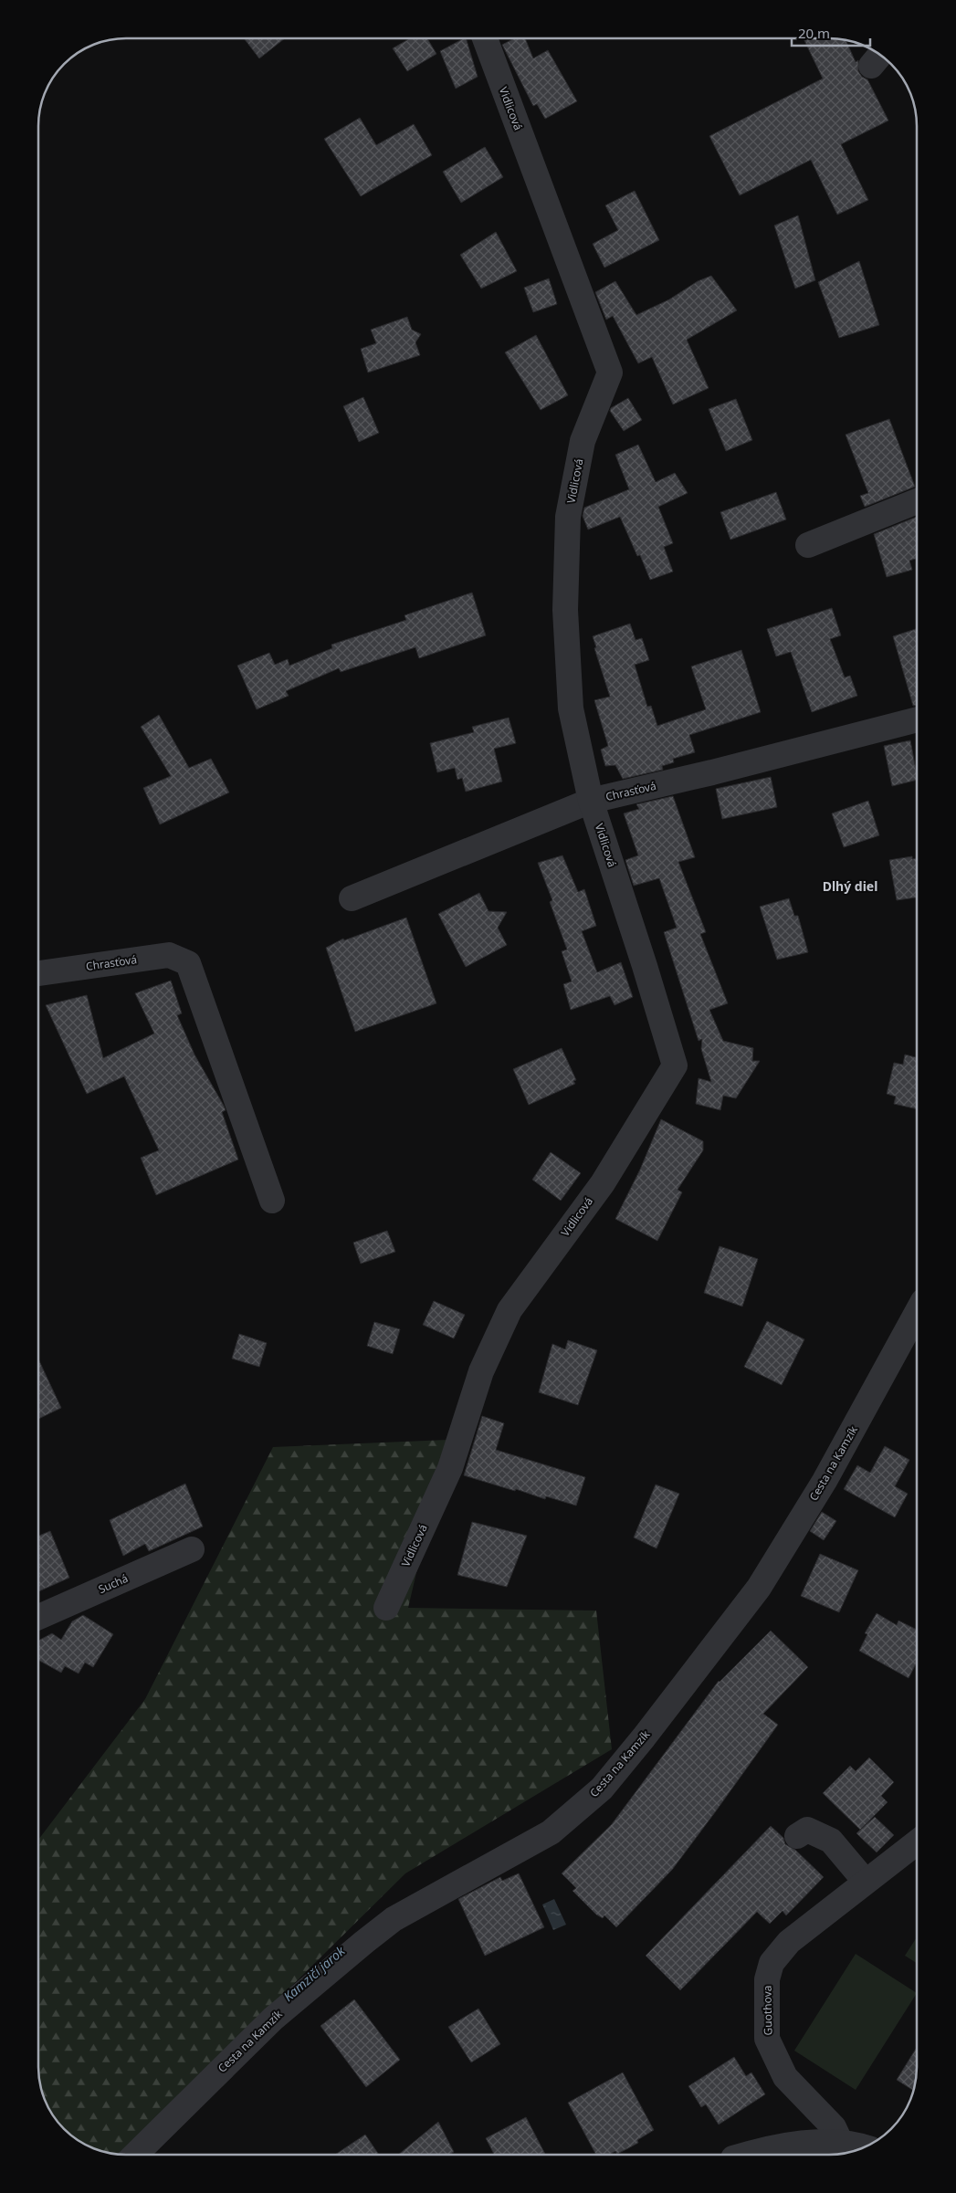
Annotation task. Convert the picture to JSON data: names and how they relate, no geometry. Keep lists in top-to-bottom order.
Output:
{
  "streets": {
    "street": [
      "Vidlicová",
      "Chrasťová",
      "Cesta na Kamzík",
      "Suchá",
      "Guothova"
    ]
  },
  "crossings": [
    ["Vidlicová", "Chrasťová"]
  ],
  "districts": ["Dlhý diel"],
  "water": ["Kamzičí jarok"],
  "scale_bar": "20 m"
}
